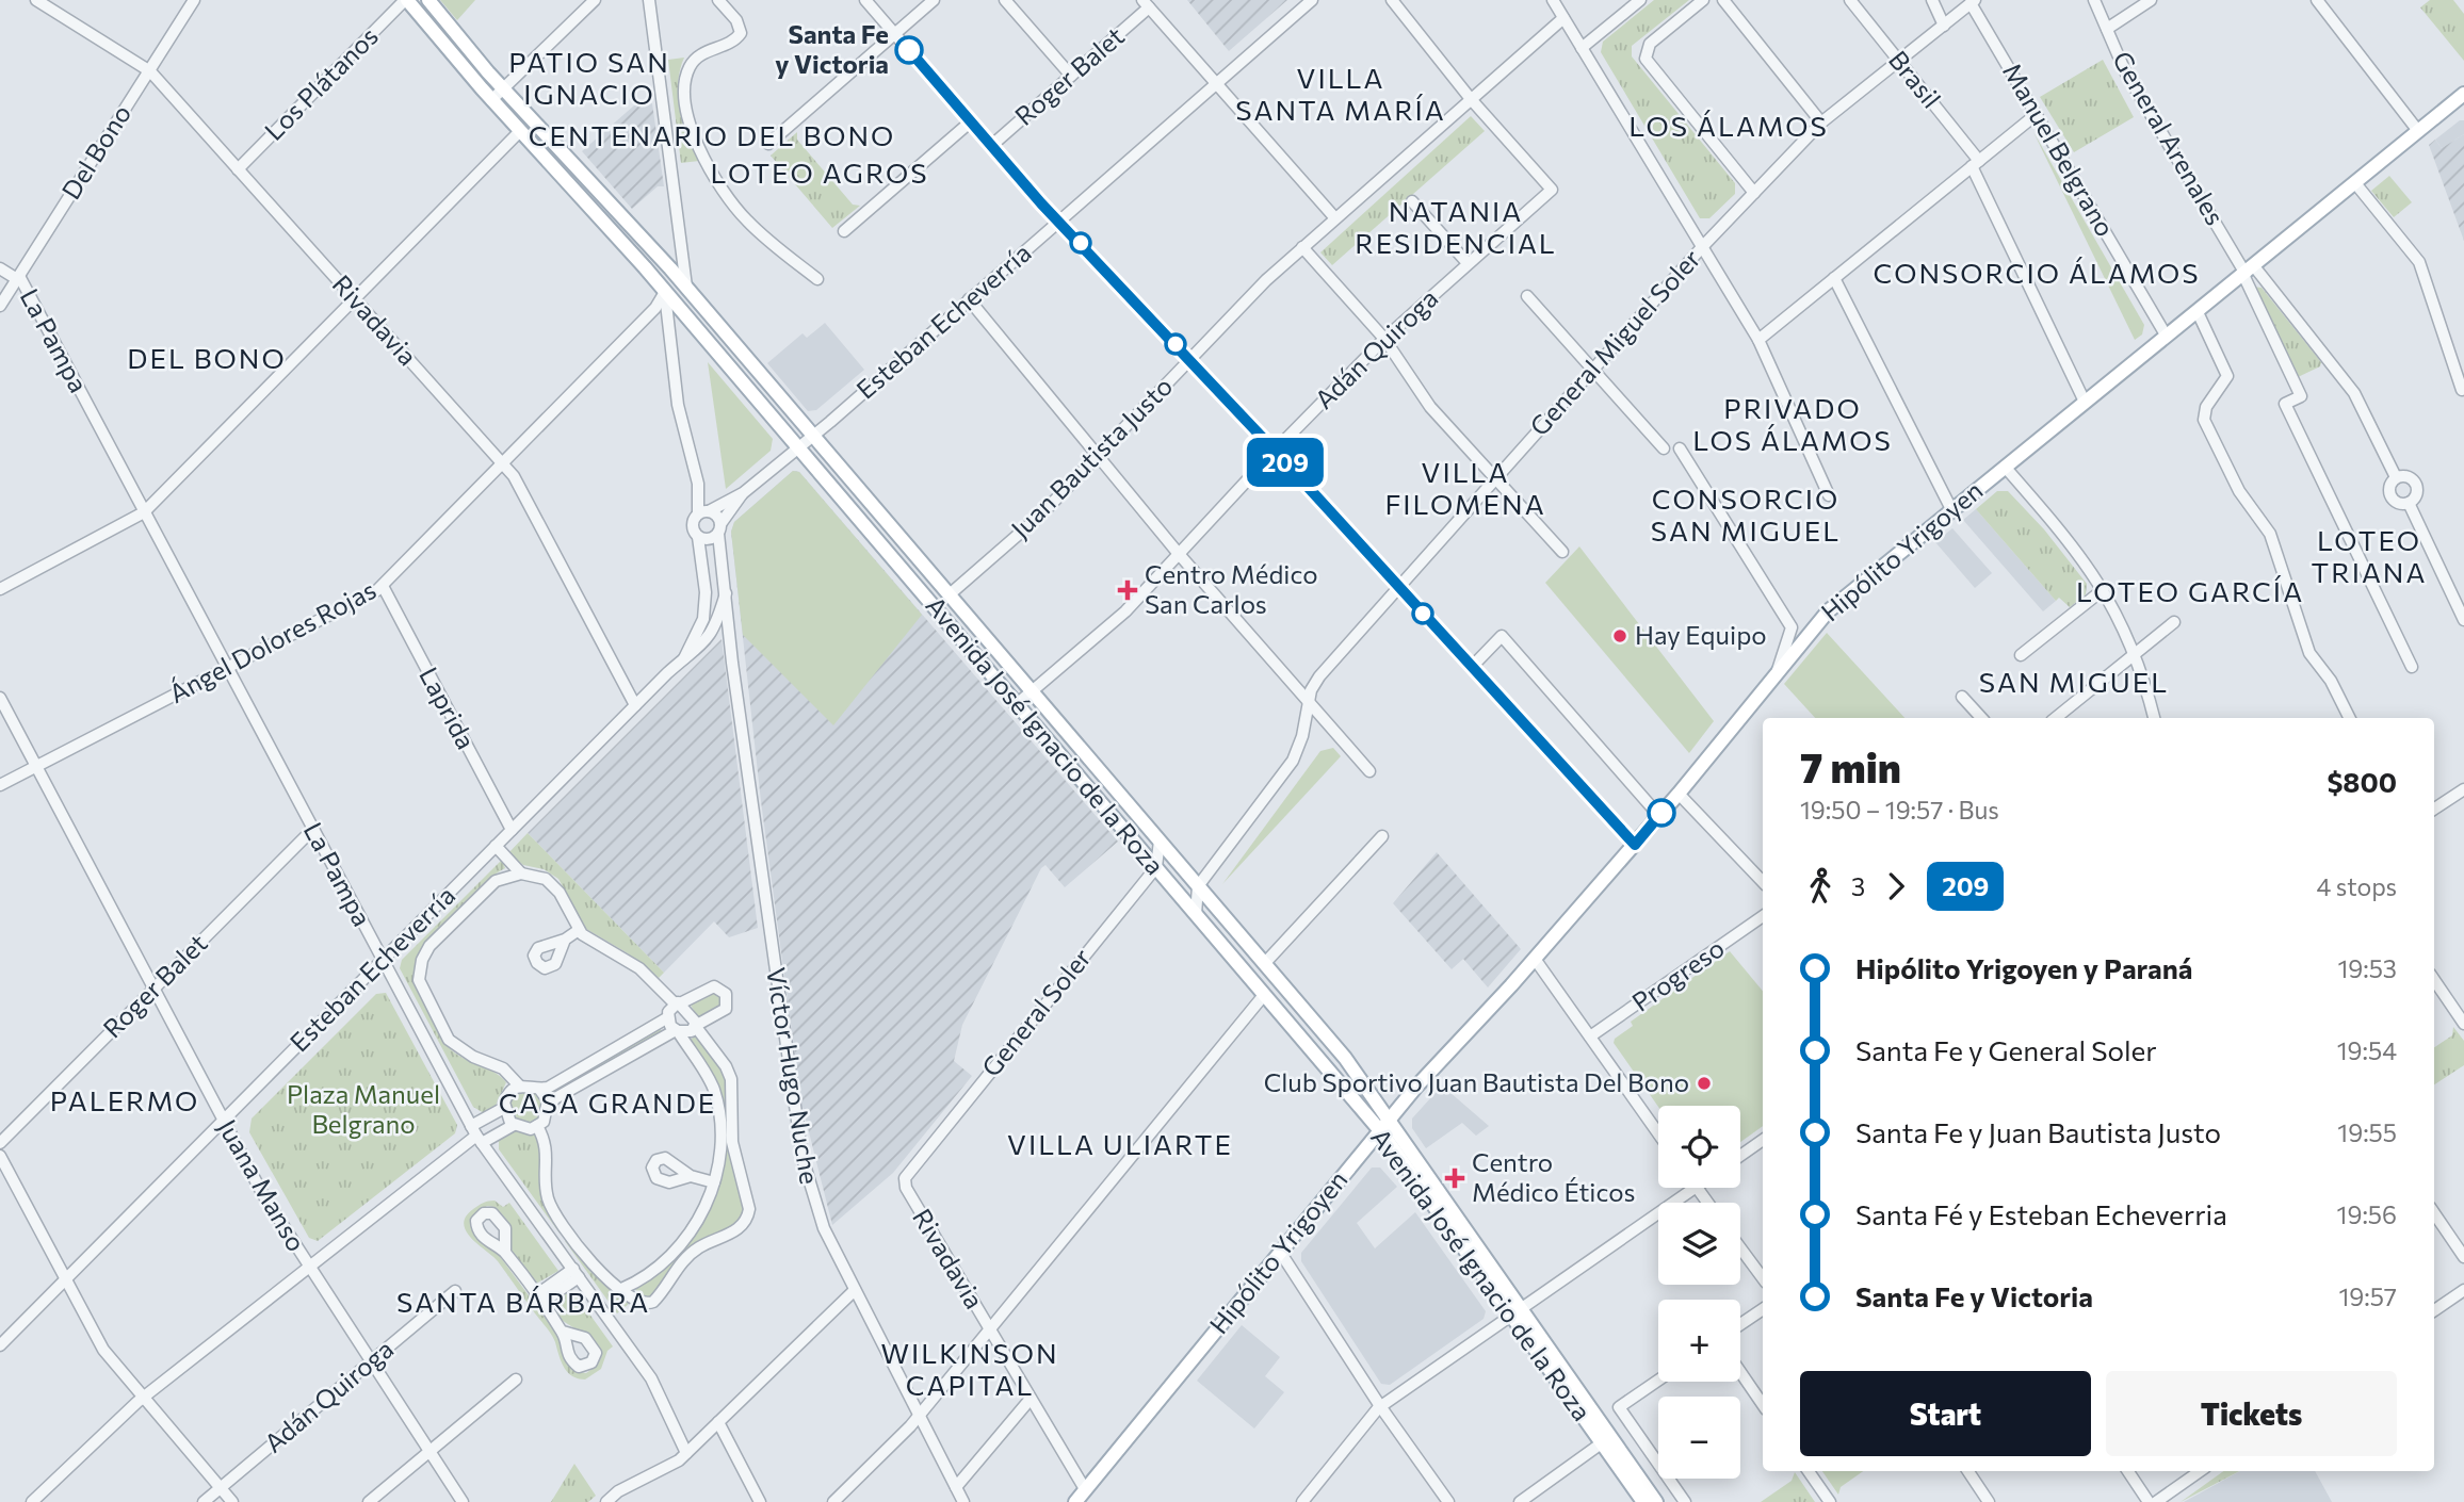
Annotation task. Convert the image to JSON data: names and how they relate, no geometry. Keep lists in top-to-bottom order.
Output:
{
  "streets": {
    "main road": ["Hipólito Yrigoyen", "Avenida José Ignacio de la Roza"],
    "street": [
      "Roger Balet",
      "Brasil",
      "Los Plátanos",
      "General Arenales",
      "Manuel Belgrano",
      "Del Bono",
      "Rivadavia",
      "Esteban Echeverría",
      "La Pampa",
      "General Miguel Soler",
      "Adán Quiroga",
      "Juan Bautista Justo",
      "Ángel Dolores Rojas",
      "Laprida",
      "Progreso",
      "General Soler",
      "Víctor Hugo Nuche",
      "Juana Manso"
    ]
  },
  "crossings": [
    ["Roger Balet", "La Pampa"],
    ["Roger Balet", "Juana Manso"],
    ["Brasil", "General Miguel Soler"],
    ["Brasil", "Hipólito Yrigoyen"],
    ["Los Plátanos", "Rivadavia"],
    ["Los Plátanos", "Avenida José Ignacio de la Roza"],
    ["General Arenales", "Hipólito Yrigoyen"],
    ["Manuel Belgrano", "General Miguel Soler"],
    ["Manuel Belgrano", "Hipólito Yrigoyen"],
    ["Del Bono", "Rivadavia"],
    ["Del Bono", "La Pampa"],
    ["Rivadavia", "Esteban Echeverría"],
    ["Rivadavia", "Hipólito Yrigoyen"],
    ["Rivadavia", "Ángel Dolores Rojas"],
    ["Rivadavia", "General Soler"],
    ["Esteban Echeverría", "La Pampa"],
    ["Esteban Echeverría", "Laprida"],
    ["Esteban Echeverría", "Avenida José Ignacio de la Roza"],
    ["Esteban Echeverría", "Víctor Hugo Nuche"],
    ["Esteban Echeverría", "Juana Manso"],
    ["La Pampa", "Ángel Dolores Rojas"],
    ["General Miguel Soler", "Avenida José Ignacio de la Roza"],
    ["Adán Quiroga", "Juan Bautista Justo"],
    ["Adán Quiroga", "Avenida José Ignacio de la Roza"],
    ["Adán Quiroga", "Juana Manso"],
    ["Juan Bautista Justo", "Avenida José Ignacio de la Roza"],
    ["Hipólito Yrigoyen", "Avenida José Ignacio de la Roza"],
    ["Ángel Dolores Rojas", "Laprida"],
    ["Ángel Dolores Rojas", "Avenida José Ignacio de la Roza"],
    ["Ángel Dolores Rojas", "Juana Manso"],
    ["Avenida José Ignacio de la Roza", "General Soler"]
  ],
  "districts": [
    "PATIO SAN IGNACIO",
    "VILLA SANTA MARÍA",
    "LOS ÁLAMOS",
    "CENTENARIO DEL BONO",
    "LOTEO AGROS",
    "NATANIA RESIDENCIAL",
    "CONSORCIO ÁLAMOS",
    "DEL BONO",
    "PRIVADO LOS ÁLAMOS",
    "VILLA FILOMENA",
    "CONSORCIO SAN MIGUEL",
    "LOTEO TRIANA",
    "LOTEO GARCÍA",
    "SAN MIGUEL",
    "PALERMO",
    "CASA GRANDE",
    "VILLA ULIARTE",
    "SANTA BÁRBARA",
    "WILKINSON CAPITAL"
  ],
  "parks": ["Plaza Manuel Belgrano"],
  "places": {
    "other": ["Santa Fe y Victoria", "Hay Equipo", "Club Sportivo Juan Bautista Del Bono"],
    "health": ["Centro Médico San Carlos", "Centro Médico Éticos"]
  },
  "lines": ["bus line 209"],
  "page": {
    "on_map": "209",
    "heading": ["7 min", "19:50 – 19:57 · Bus", "$800"],
    "legs": ["3", "209", "4 stops"],
    "list": [
      {
        "name": "Hipólito Yrigoyen y Paraná",
        "value": "19:53"
      },
      {
        "name": "Santa Fe y General Soler",
        "value": "19:54"
      },
      {
        "name": "Santa Fe y Juan Bautista Justo",
        "value": "19:55"
      },
      {
        "name": "Santa Fé y Esteban Echeverria",
        "value": "19:56"
      },
      {
        "name": "Santa Fe y Victoria",
        "value": "19:57"
      }
    ],
    "map_buttons": ["+", "−"],
    "buttons": ["Start", "Tickets"]
  }
}
